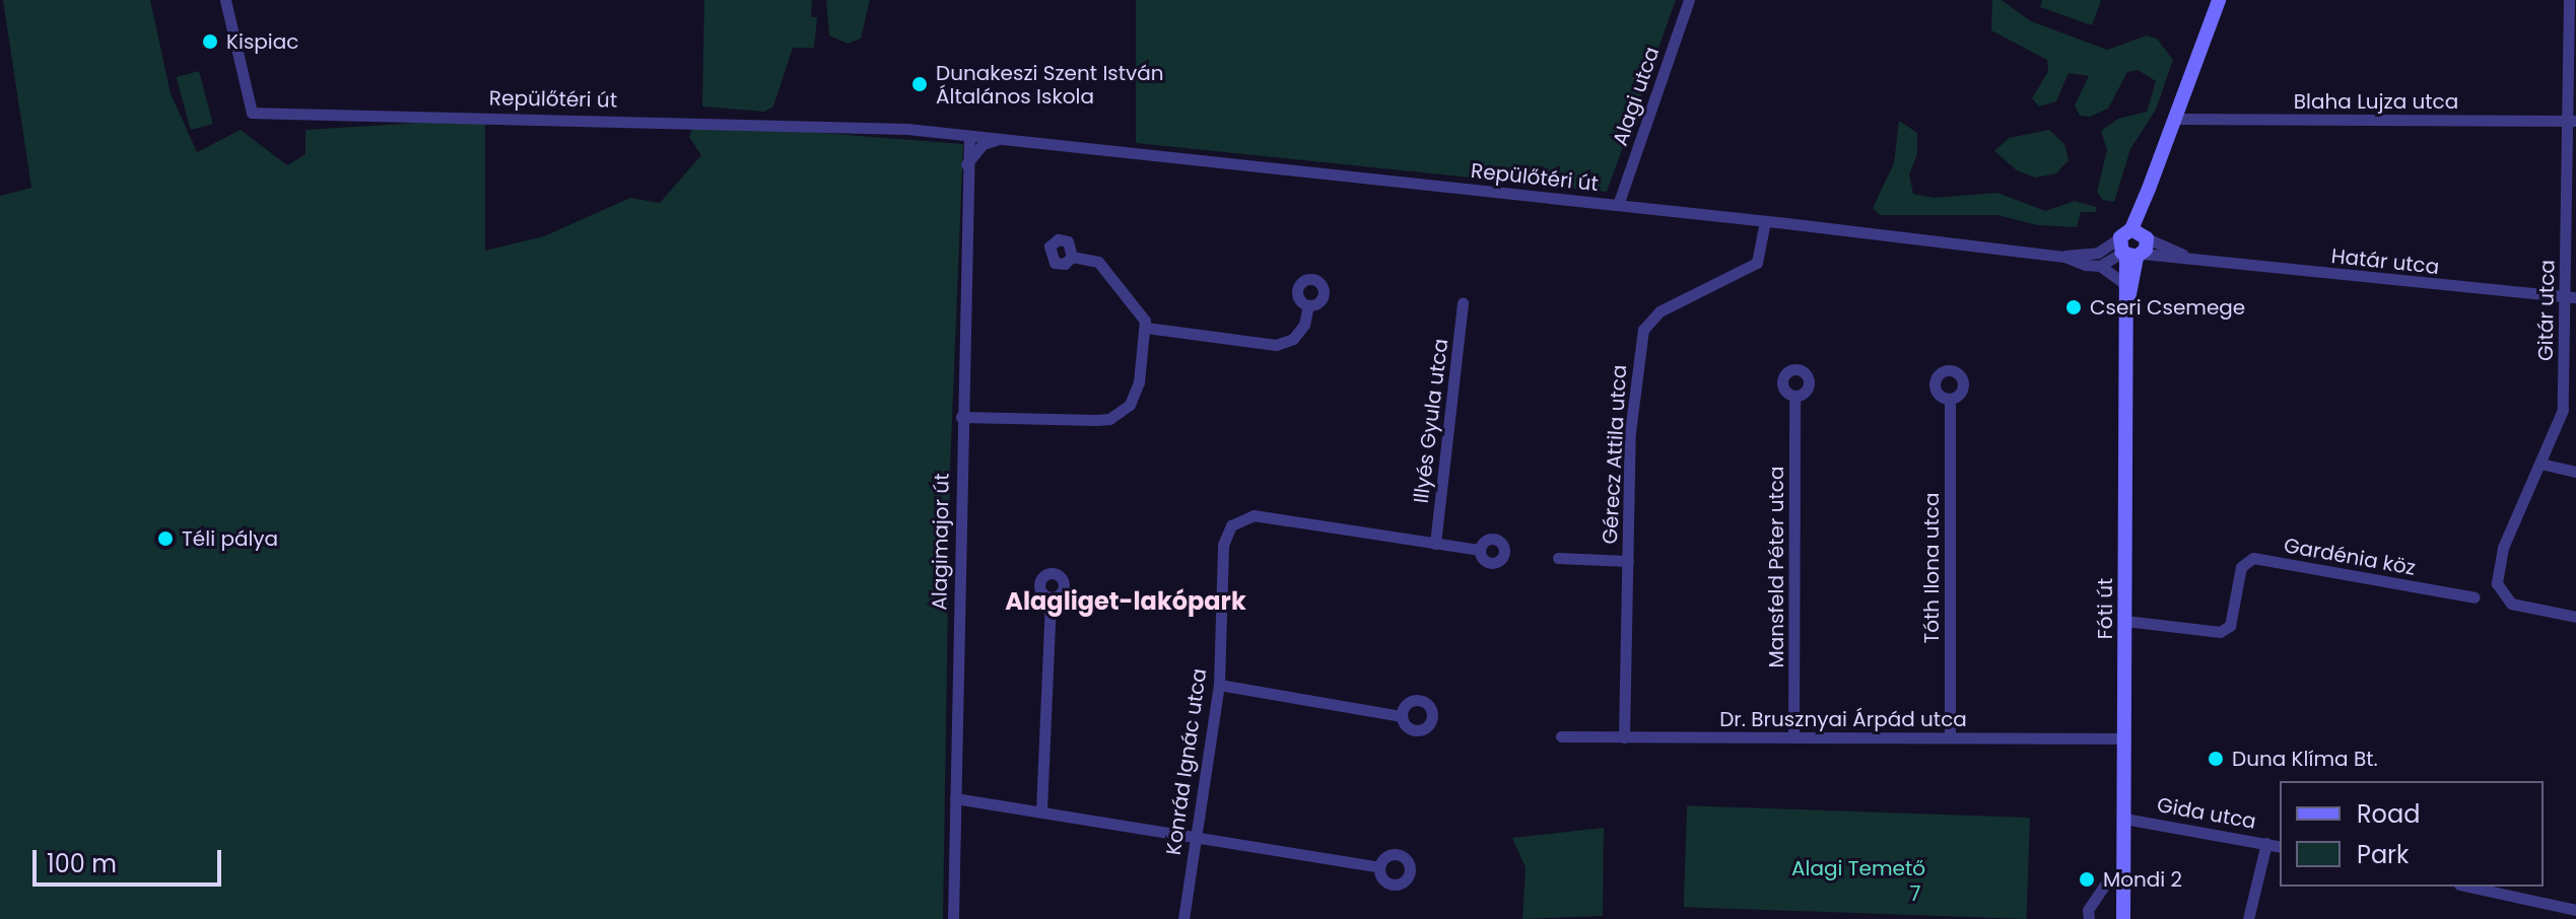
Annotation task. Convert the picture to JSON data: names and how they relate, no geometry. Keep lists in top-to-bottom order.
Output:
{
  "streets": {
    "main road": ["Fóti út"],
    "street": [
      "Alagi utca",
      "Repülőtéri út",
      "Blaha Lujza utca",
      "Határ utca",
      "Gitár utca",
      "Illyés Gyula utca",
      "Gérecz Attila utca",
      "Alagimajor út",
      "Gardénia köz",
      "Mansfeld Péter utca",
      "Tóth Ilona utca",
      "Dr. Brusznyai Árpád utca",
      "Konrád Ignác utca",
      "Gida utca"
    ]
  },
  "crossings": [
    ["Alagi utca", "Repülőtéri út"],
    ["Repülőtéri út", "Határ utca"],
    ["Repülőtéri út", "Gérecz Attila utca"],
    ["Repülőtéri út", "Fóti út"],
    ["Blaha Lujza utca", "Gitár utca"],
    ["Blaha Lujza utca", "Fóti út"],
    ["Határ utca", "Gitár utca"],
    ["Határ utca", "Fóti út"],
    ["Illyés Gyula utca", "Konrád Ignác utca"],
    ["Gardénia köz", "Fóti út"],
    ["Mansfeld Péter utca", "Dr. Brusznyai Árpád utca"],
    ["Tóth Ilona utca", "Dr. Brusznyai Árpád utca"],
    ["Fóti út", "Dr. Brusznyai Árpád utca"],
    ["Fóti út", "Gida utca"]
  ],
  "districts": ["Alagliget-lakópark"],
  "parks": ["Alagi Temető", "7"],
  "places": [
    "Kispiac",
    "Dunakeszi Szent István Általános Iskola",
    "Cseri Csemege",
    "Téli pálya",
    "Duna Klíma Bt.",
    "Mondi 2"
  ],
  "legend": ["Road", "Park"],
  "scale_bar": "100 m"
}
